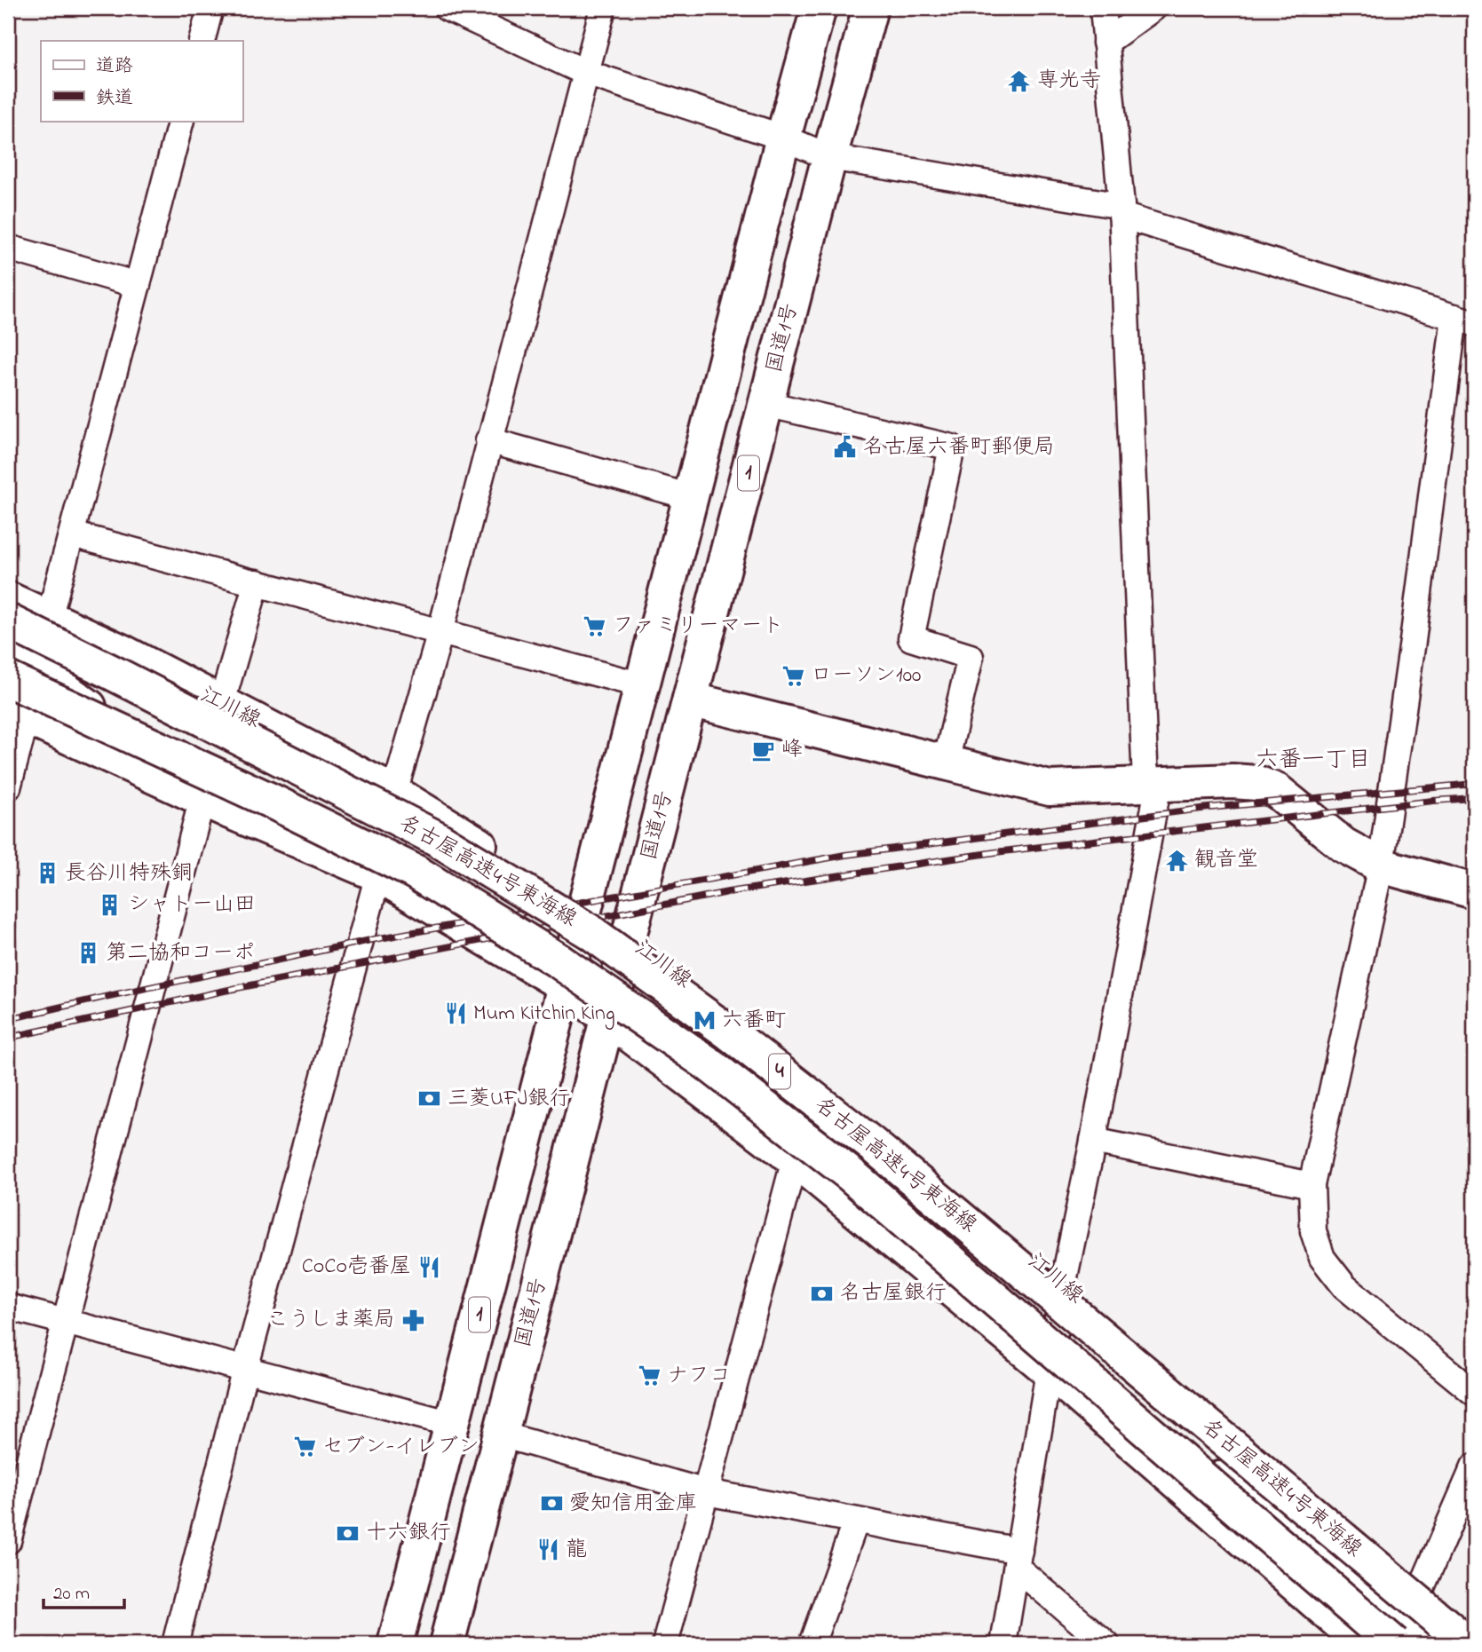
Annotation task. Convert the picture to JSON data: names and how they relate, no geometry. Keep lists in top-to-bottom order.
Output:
{
  "streets": {
    "main road": [
      "国道1号",
      "1",
      "江川線",
      "名古屋高速4号東海線",
      "4"
    ]
  },
  "crossings": [
    ["国道1号", "江川線"],
    ["1", "江川線"]
  ],
  "districts": ["六番一丁目"],
  "places": {
    "temple": ["専光寺", "観音堂"],
    "public building": ["名古屋六番町郵便局"],
    "supermarket": [
      "ファミリーマート",
      "ローソン100",
      "ナフコ",
      "セブン-イレブン"
    ],
    "cafe": ["峰"],
    "building": ["長谷川特殊銅", "シャトー山田", "第二協和コーポ"],
    "restaurant": ["Mum Kitchin King", "CoCo壱番屋", "龍"],
    "metro station": ["六番町"],
    "bank": [
      "三菱UFJ銀行",
      "名古屋銀行",
      "愛知信用金庫",
      "十六銀行"
    ],
    "pharmacy": ["こうしま薬局"]
  },
  "legend": ["道路", "鉄道"],
  "scale_bar": "20 m"
}
